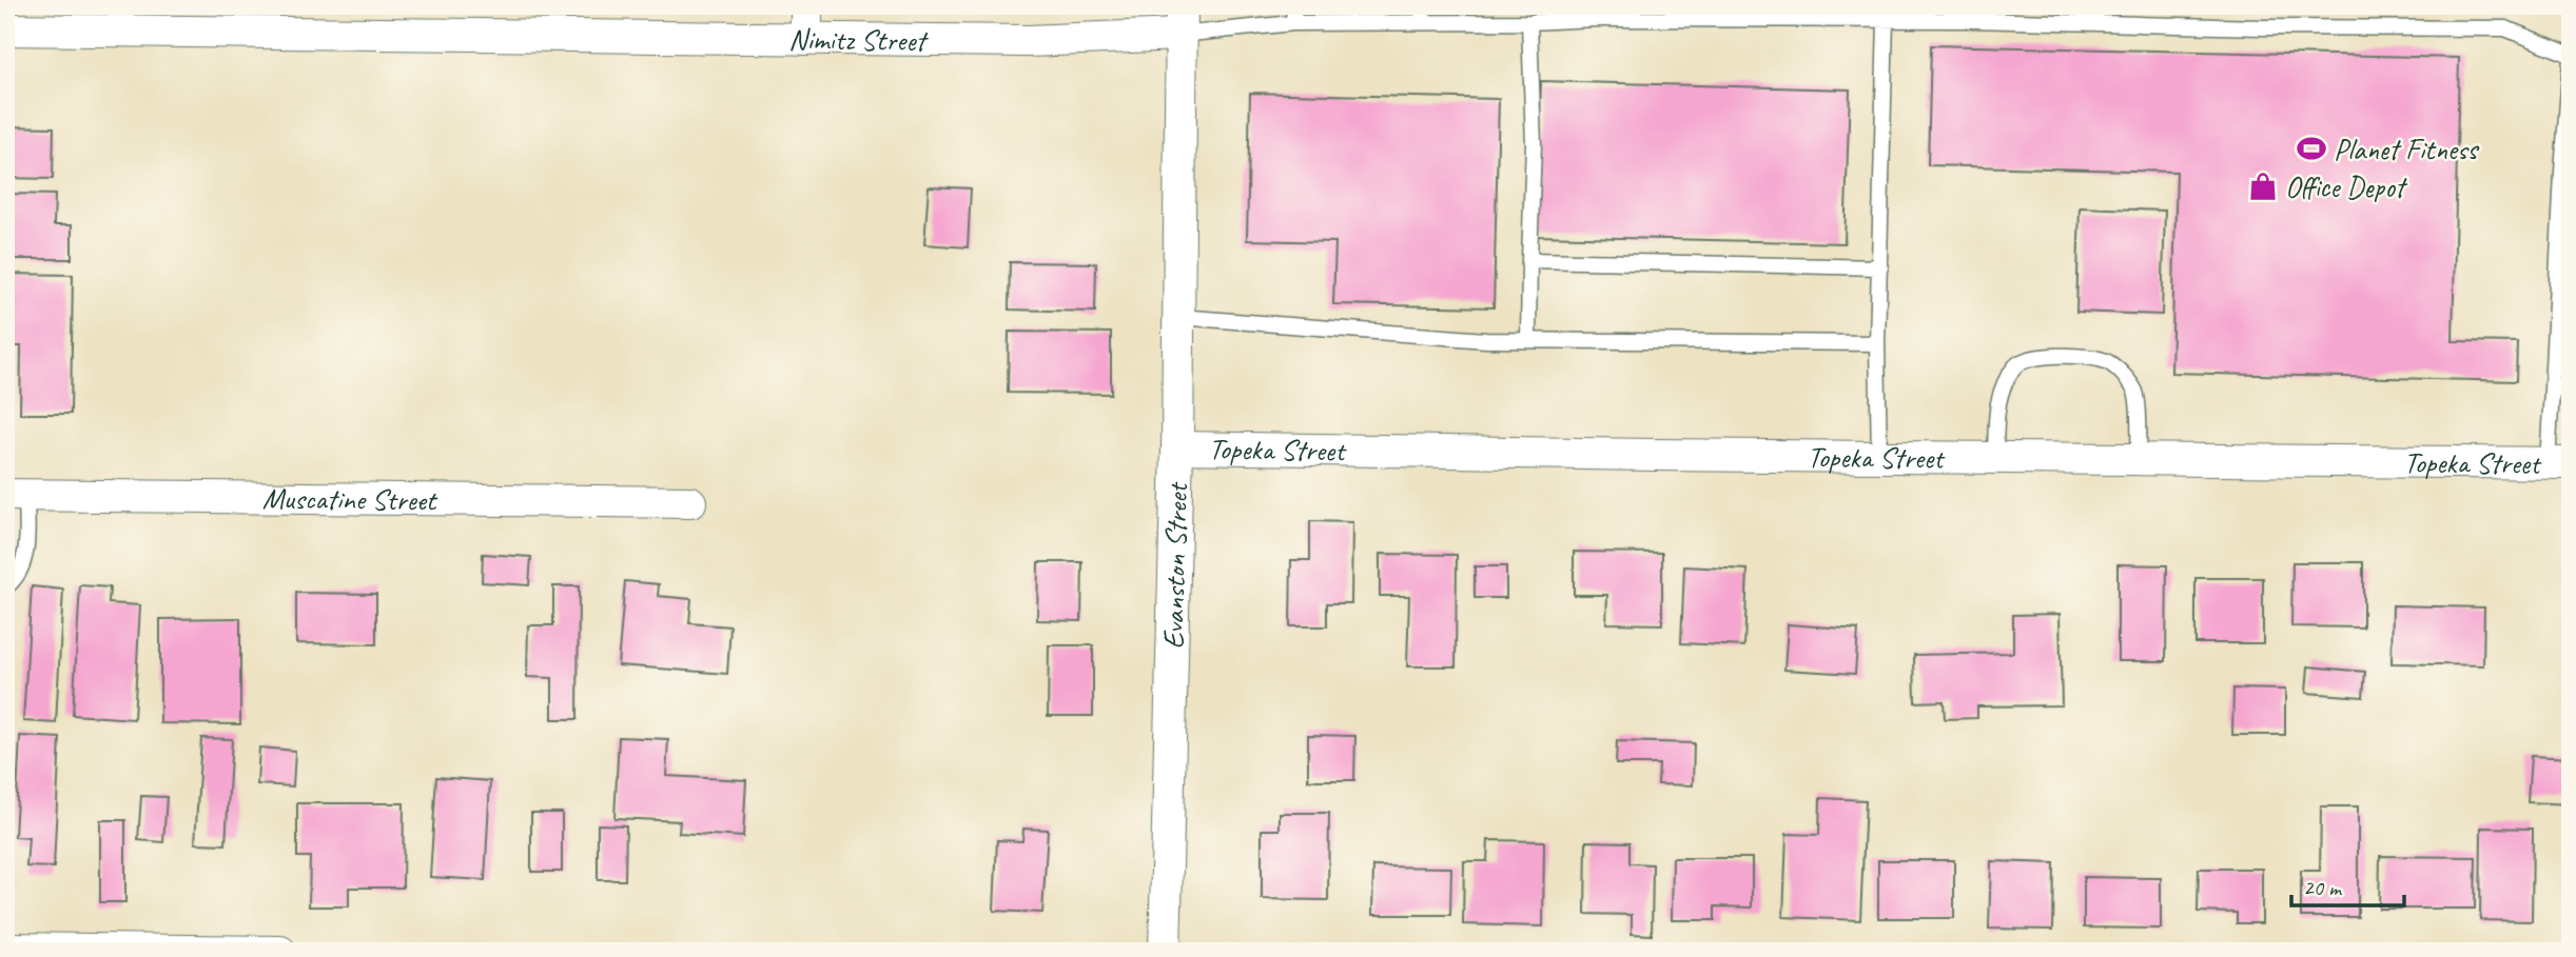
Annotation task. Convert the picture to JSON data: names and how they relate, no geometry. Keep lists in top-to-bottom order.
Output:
{
  "streets": {
    "street": [
      "Nimitz Street",
      "Topeka Street",
      "Muscatine Street",
      "Evanston Street"
    ]
  },
  "crossings": [
    ["Nimitz Street", "Evanston Street"],
    ["Topeka Street", "Evanston Street"]
  ],
  "places": {
    "sports": ["Planet Fitness"],
    "shop": ["Office Depot"]
  },
  "scale_bar": "20 m"
}
